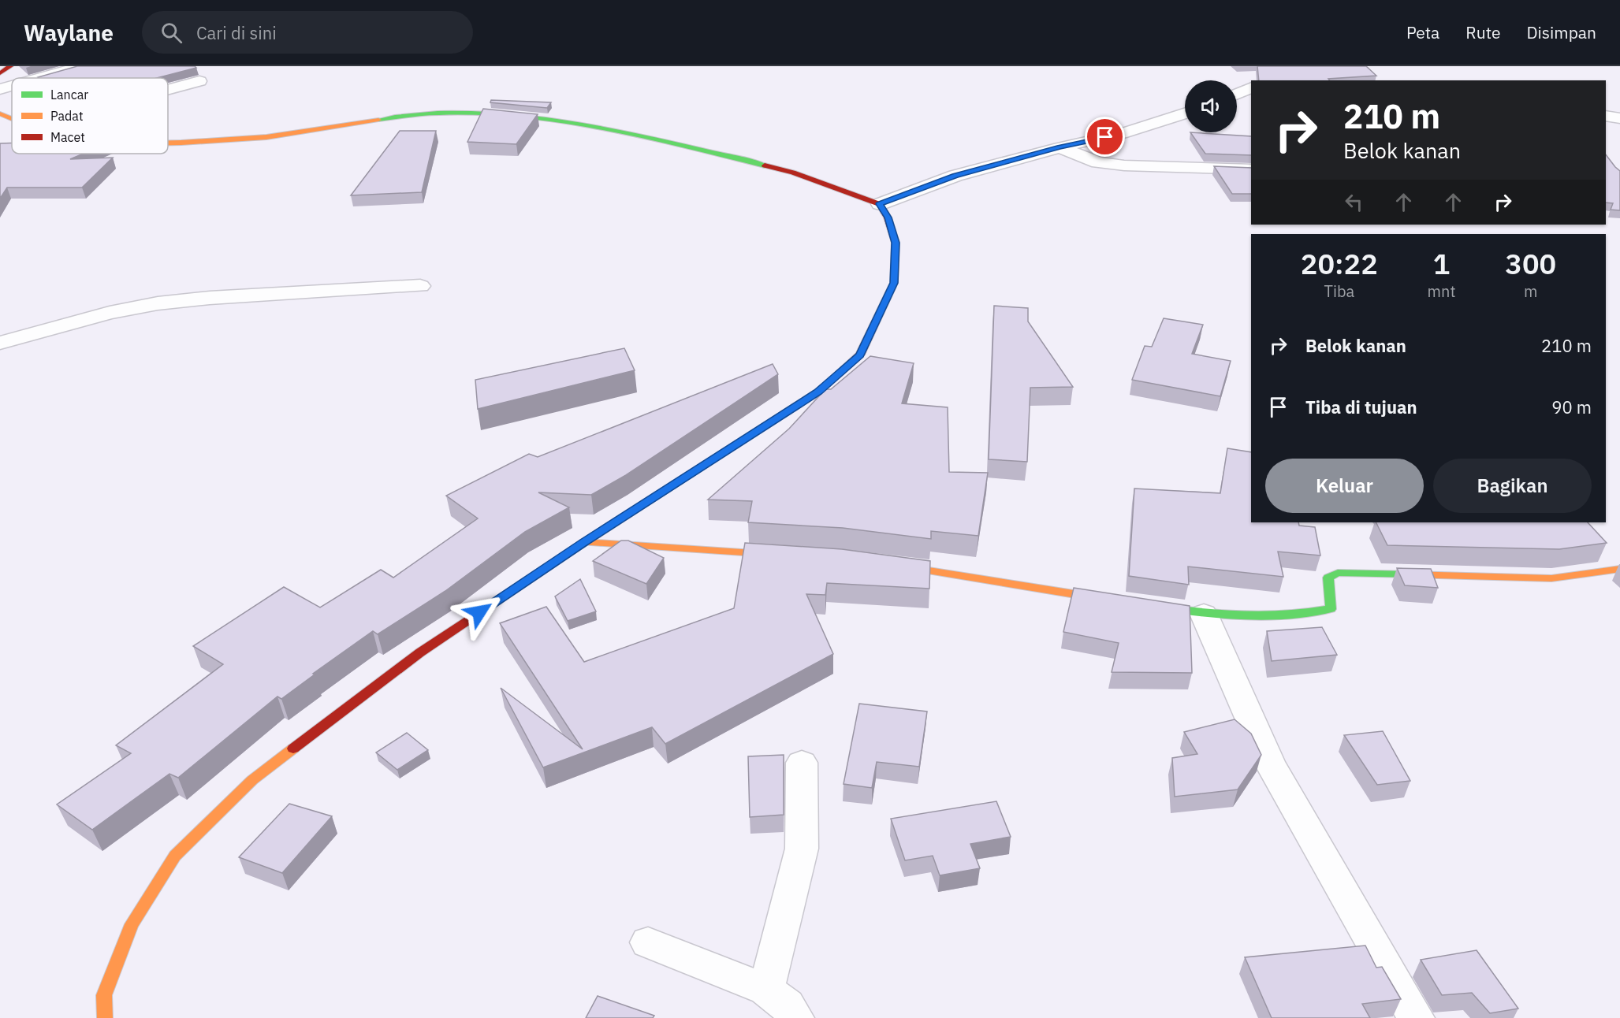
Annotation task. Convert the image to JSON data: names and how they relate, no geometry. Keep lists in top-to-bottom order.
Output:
{
  "legend": ["Lancar", "Padat", "Macet"],
  "page": {
    "header": "Waylane",
    "search": "Cari di sini",
    "nav": ["Peta", "Rute", "Disimpan"],
    "turn": ["210 m", "Belok kanan"],
    "eta": [
      "20:22",
      "Tiba",
      "1",
      "mnt",
      "300",
      "m"
    ],
    "list": [
      {
        "name": "Belok kanan",
        "value": "210 m"
      },
      {
        "name": "Tiba di tujuan",
        "value": "90 m"
      }
    ],
    "buttons": ["Keluar", "Bagikan"]
  }
}
